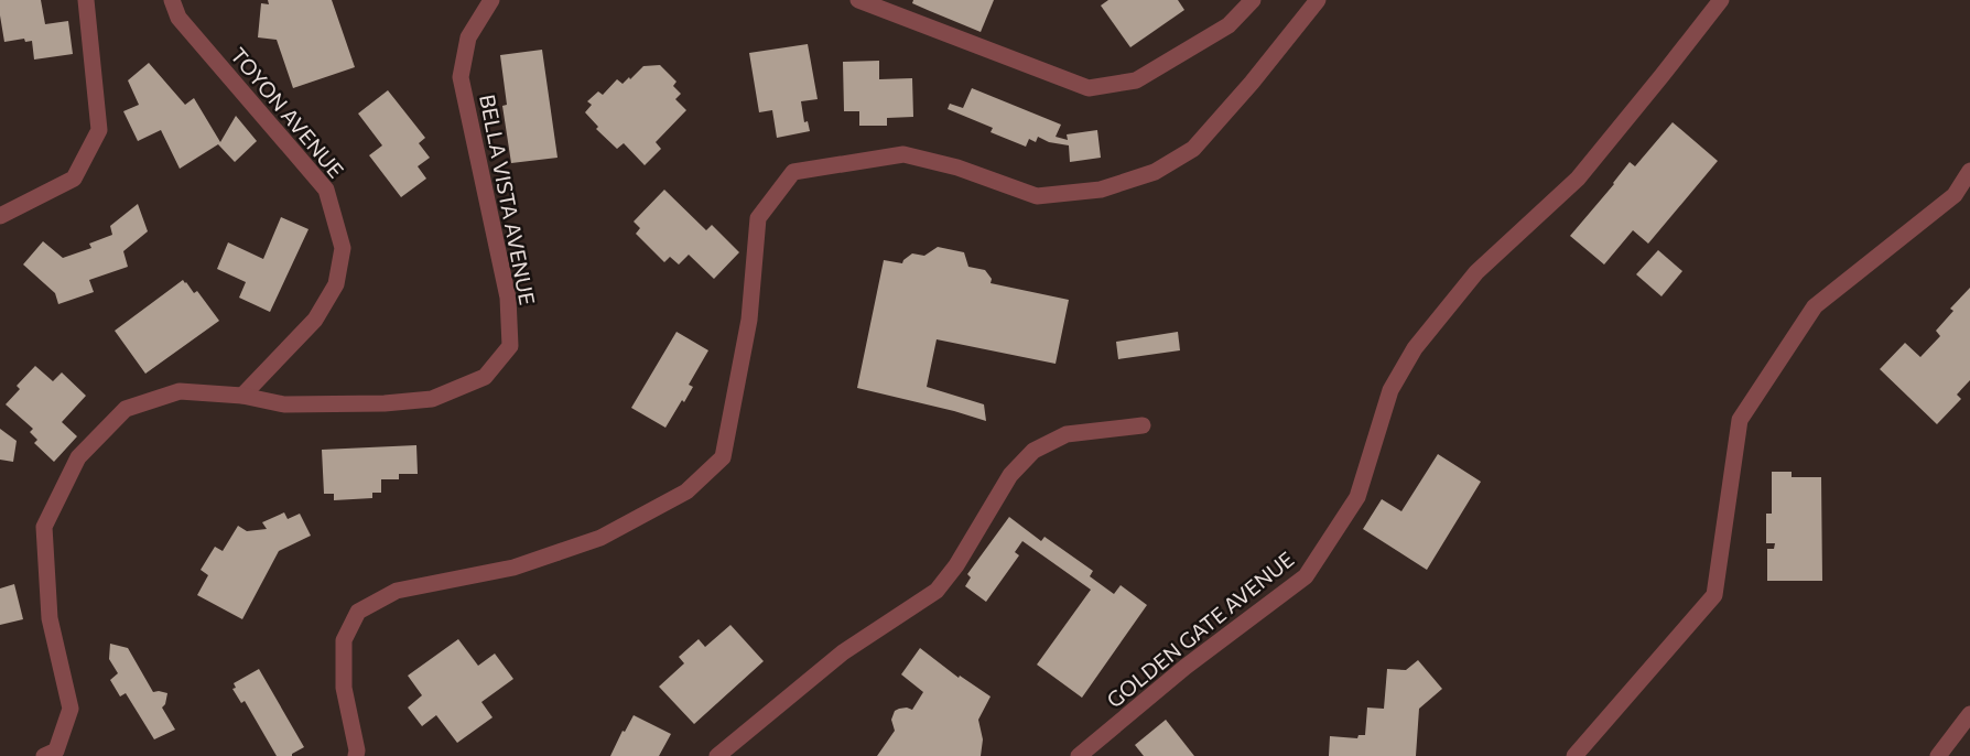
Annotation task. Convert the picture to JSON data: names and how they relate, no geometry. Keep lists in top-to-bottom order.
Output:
{
  "streets": {
    "street": ["TOYON AVENUE", "BELLA VISTA AVENUE", "GOLDEN GATE AVENUE"]
  },
  "crossings": [
    ["TOYON AVENUE", "BELLA VISTA AVENUE"]
  ]
}
